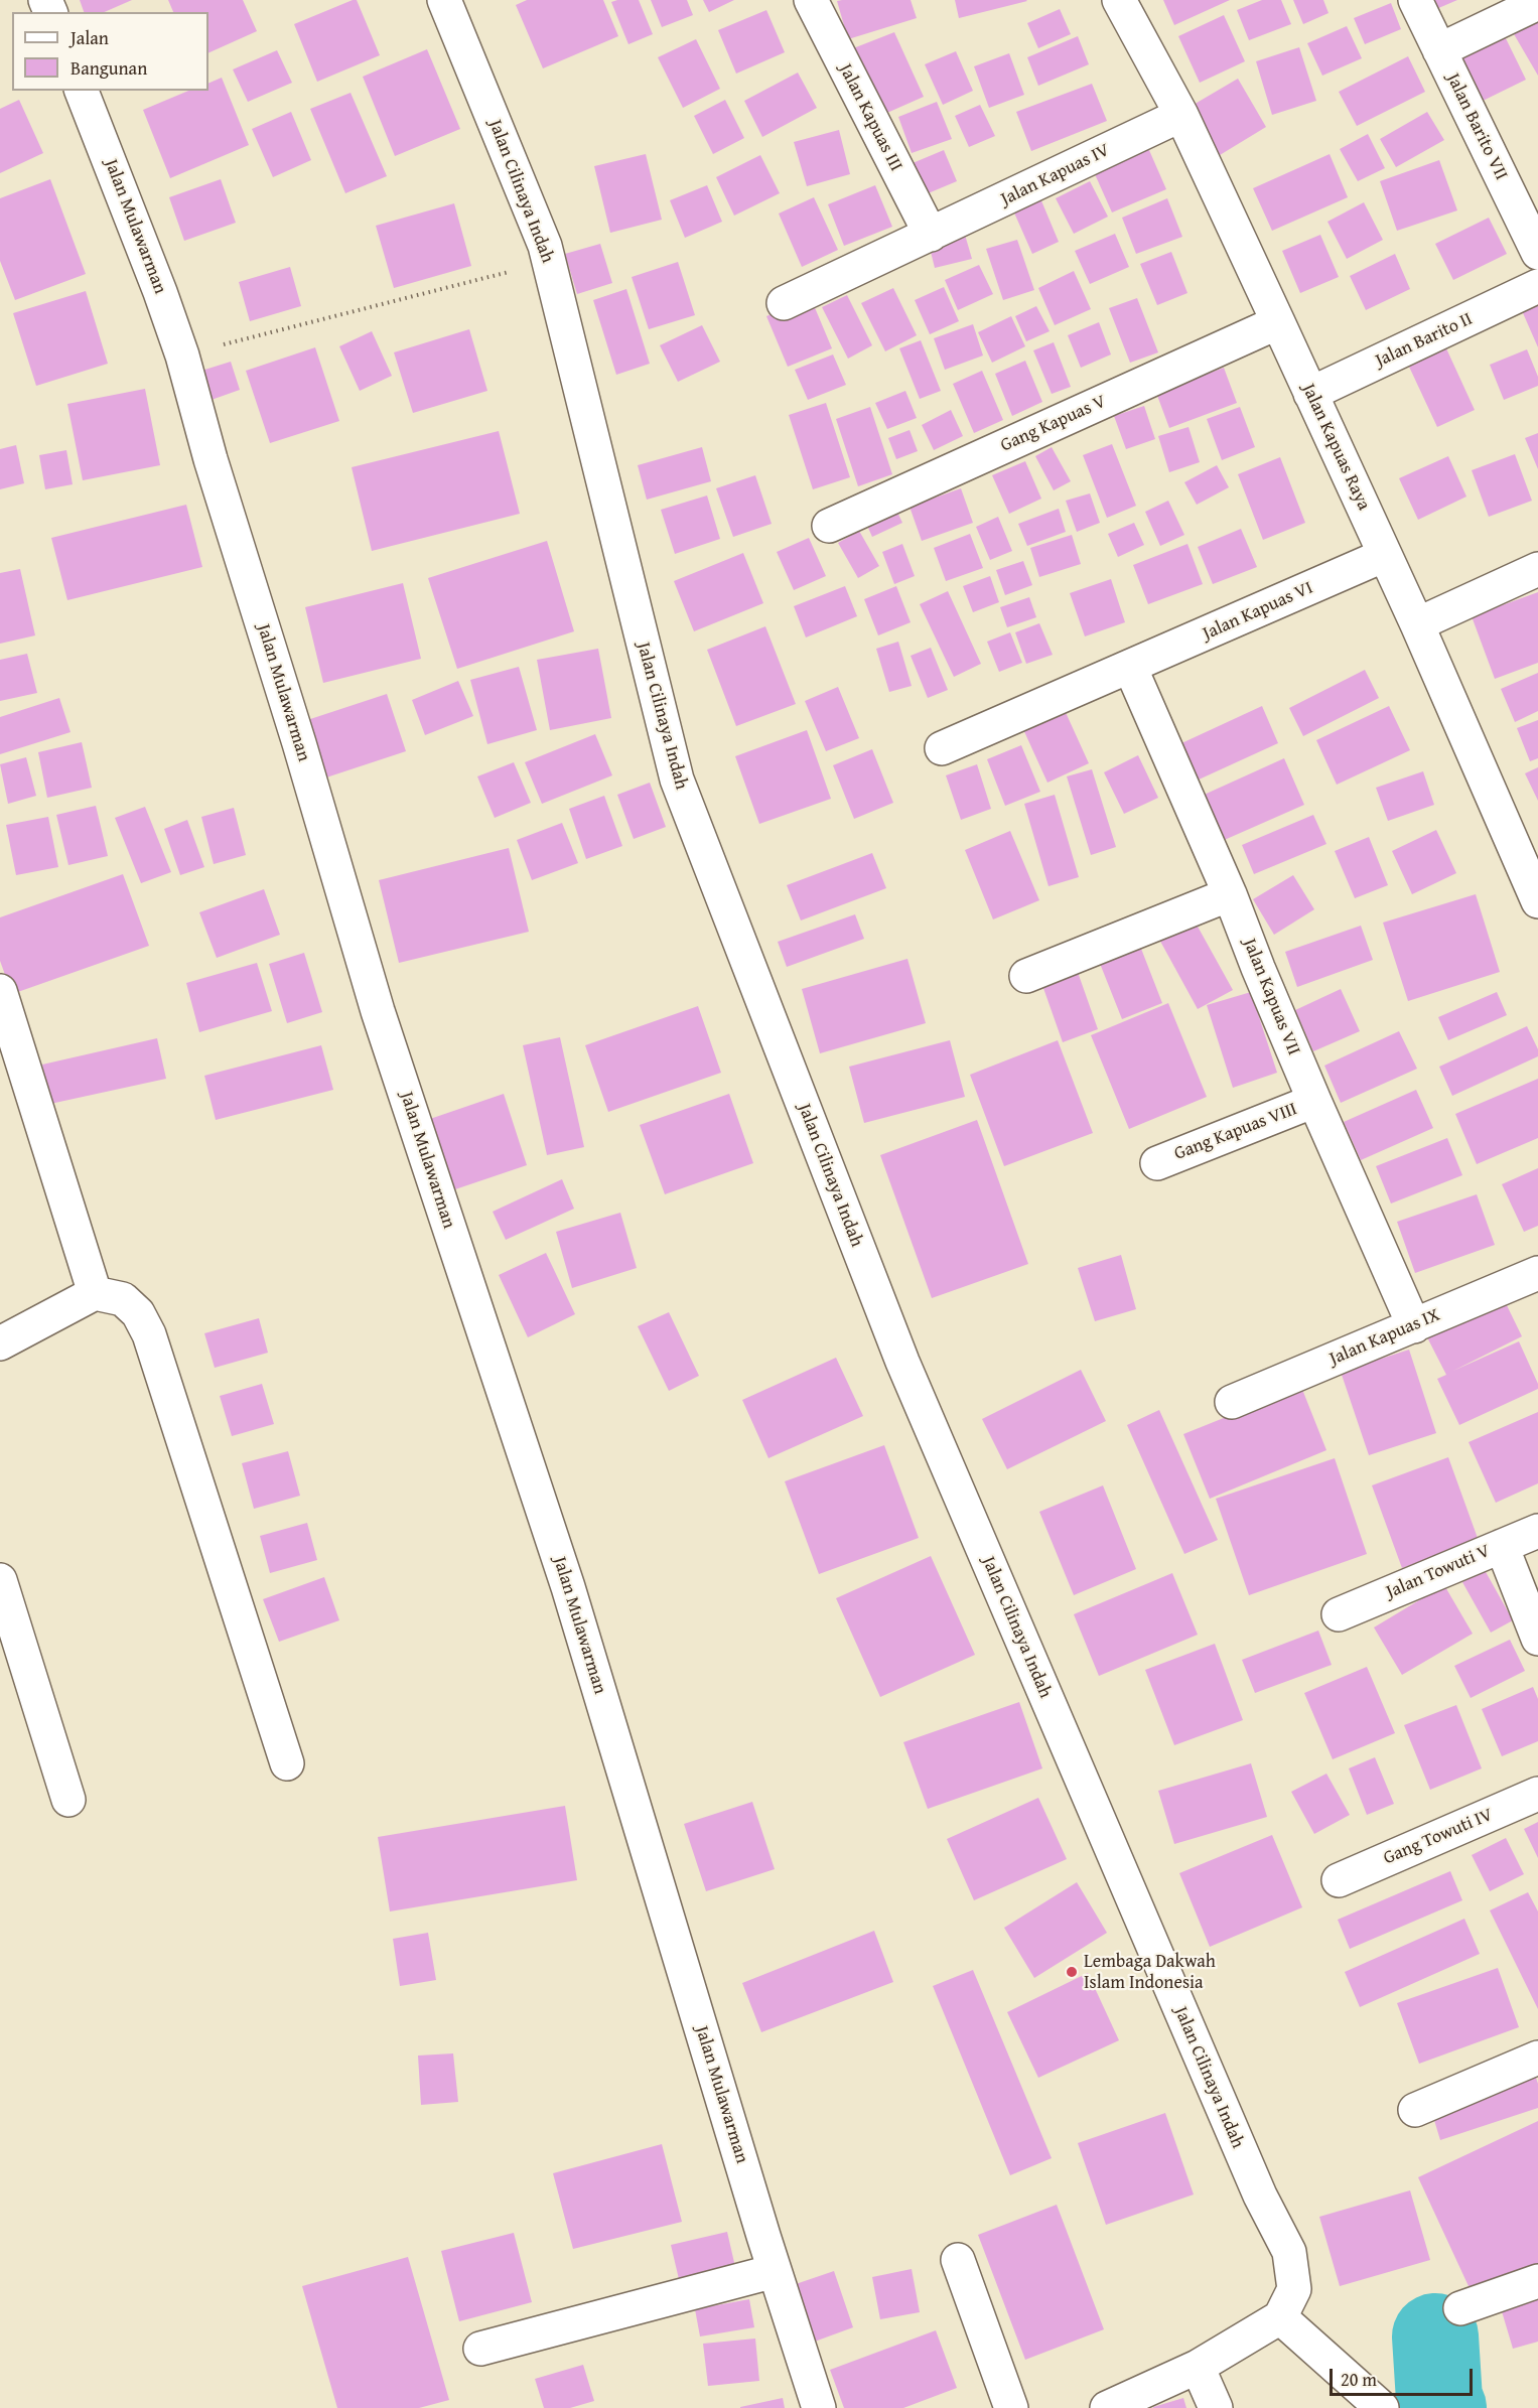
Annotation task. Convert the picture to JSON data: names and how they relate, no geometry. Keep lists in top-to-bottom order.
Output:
{
  "streets": {
    "street": [
      "Jalan Kapuas III",
      "Jalan Barito VII",
      "Jalan Kapuas IV",
      "Jalan Cilinaya Indah",
      "Jalan Mulawarman",
      "Jalan Barito II",
      "Gang Kapuas V",
      "Jalan Kapuas Raya",
      "Jalan Kapuas VI",
      "Jalan Kapuas VII",
      "Gang Kapuas VIII",
      "Jalan Kapuas IX",
      "Jalan Towuti V",
      "Gang Towuti IV"
    ]
  },
  "crossings": [
    ["Jalan Kapuas III", "Jalan Kapuas IV"],
    ["Jalan Kapuas IV", "Jalan Kapuas Raya"],
    ["Jalan Barito II", "Jalan Kapuas Raya"],
    ["Gang Kapuas V", "Jalan Kapuas Raya"],
    ["Jalan Kapuas Raya", "Jalan Kapuas VI"],
    ["Jalan Kapuas VI", "Jalan Kapuas VII"],
    ["Jalan Kapuas VII", "Gang Kapuas VIII"],
    ["Jalan Kapuas VII", "Jalan Kapuas IX"]
  ],
  "places": ["Lembaga Dakwah Islam Indonesia"],
  "legend": ["Jalan", "Bangunan"],
  "scale_bar": "20 m"
}
